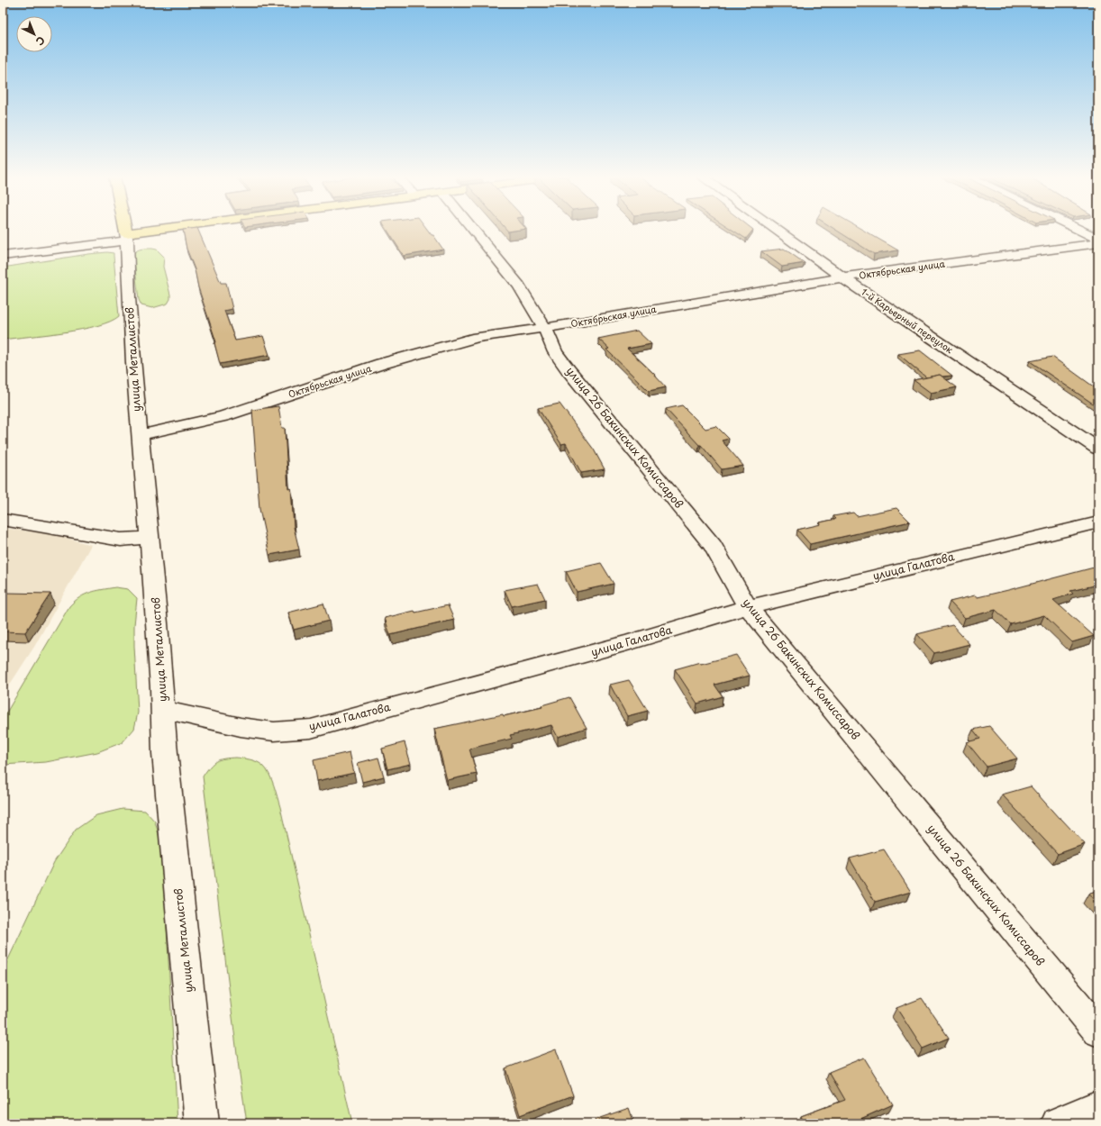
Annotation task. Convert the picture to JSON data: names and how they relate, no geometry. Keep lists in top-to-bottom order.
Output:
{
  "streets": {
    "main road": ["улица Металлистов"],
    "street": [
      "Октябрьская улица",
      "1-й Карьерный переулок",
      "улица 26 Бакинских Комиссаров",
      "улица Галатова"
    ]
  },
  "crossings": [
    ["Октябрьская улица", "1-й Карьерный переулок"],
    ["Октябрьская улица", "улица Металлистов"],
    ["Октябрьская улица", "улица 26 Бакинских Комиссаров"],
    ["улица Металлистов", "улица Галатова"],
    ["улица 26 Бакинских Комиссаров", "улица Галатова"]
  ],
  "north": "bottom right"
}
